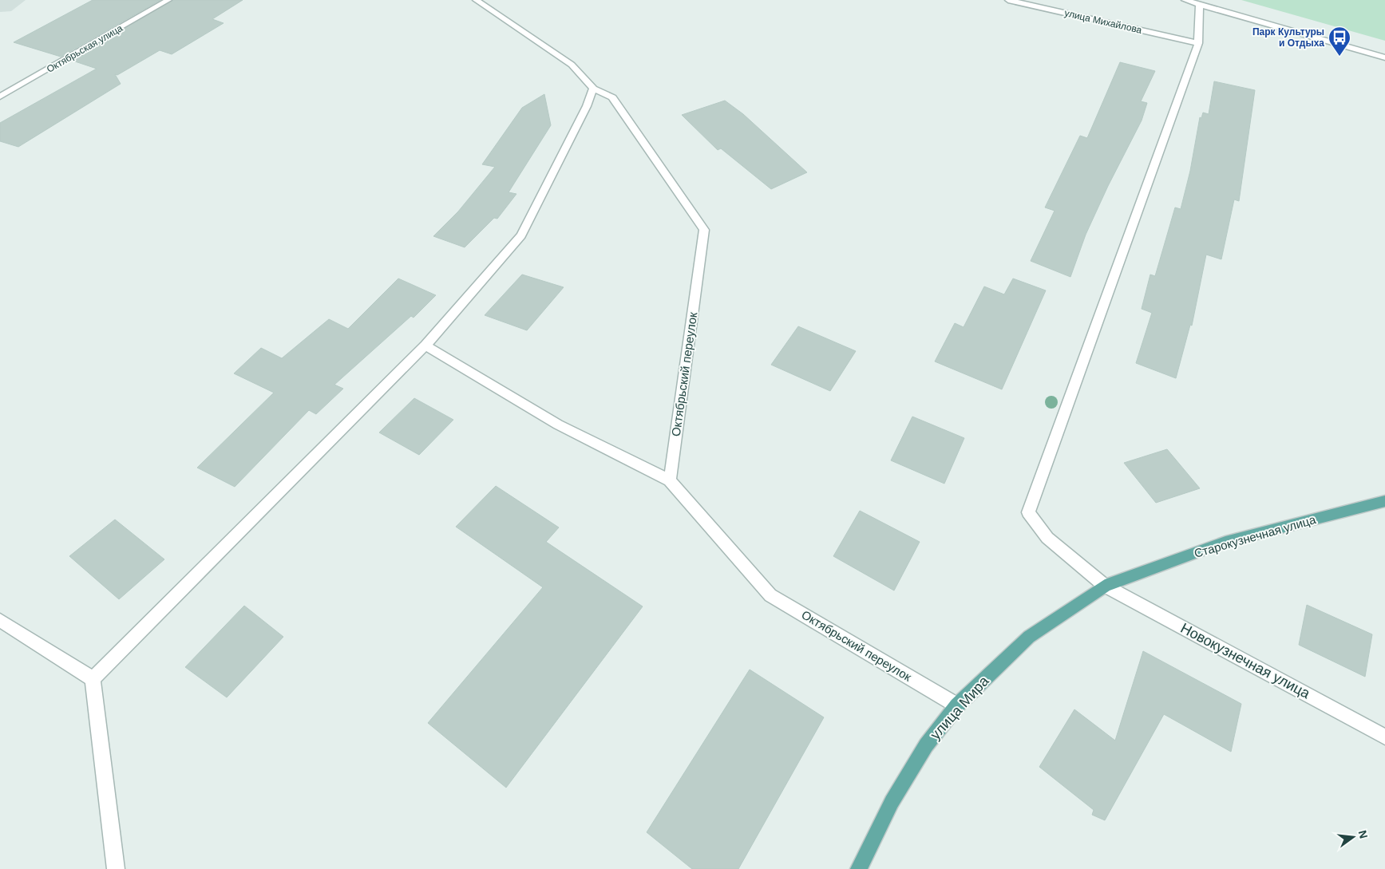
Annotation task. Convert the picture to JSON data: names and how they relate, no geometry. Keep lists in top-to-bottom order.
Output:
{
  "streets": {
    "main road": ["Старокузнечная улица", "улица Мира"],
    "street": [
      "улица Михайлова",
      "Октябрьская улица",
      "Октябрьский переулок",
      "Новокузнечная улица"
    ]
  },
  "crossings": [
    ["улица Михайлова", "Новокузнечная улица"],
    ["Октябрьский переулок", "улица Мира"],
    ["Старокузнечная улица", "Новокузнечная улица"],
    ["Старокузнечная улица", "улица Мира"],
    ["Новокузнечная улица", "улица Мира"]
  ],
  "places": {
    "bus stop": ["Парк Культуры и Отдыха"]
  },
  "north": "right"
}
